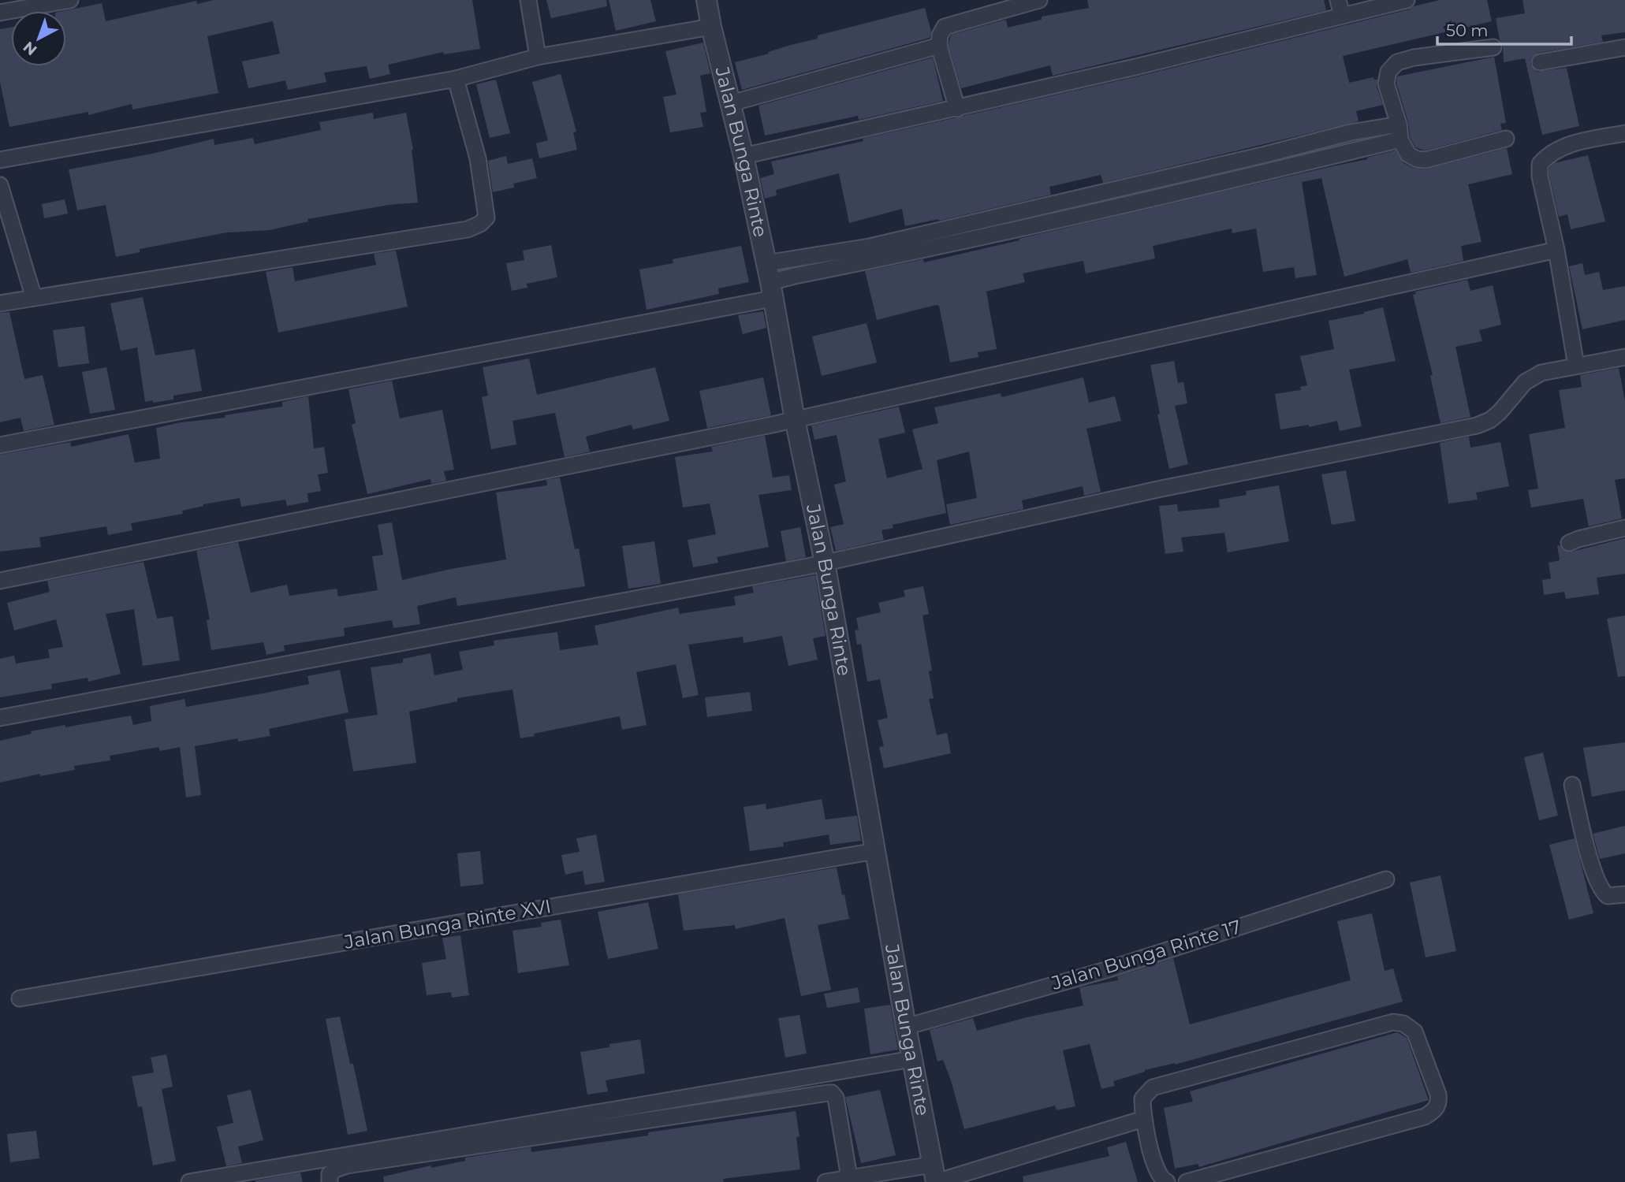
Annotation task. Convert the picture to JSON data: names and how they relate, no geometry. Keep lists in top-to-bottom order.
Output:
{
  "streets": {
    "street": ["Jalan Bunga Rinte", "Jalan Bunga Rinte XVI", "Jalan Bunga Rinte 17"]
  },
  "crossings": [
    ["Jalan Bunga Rinte", "Jalan Bunga Rinte XVI"],
    ["Jalan Bunga Rinte", "Jalan Bunga Rinte 17"]
  ],
  "scale_bar": "50 m",
  "north": "bottom left"
}
